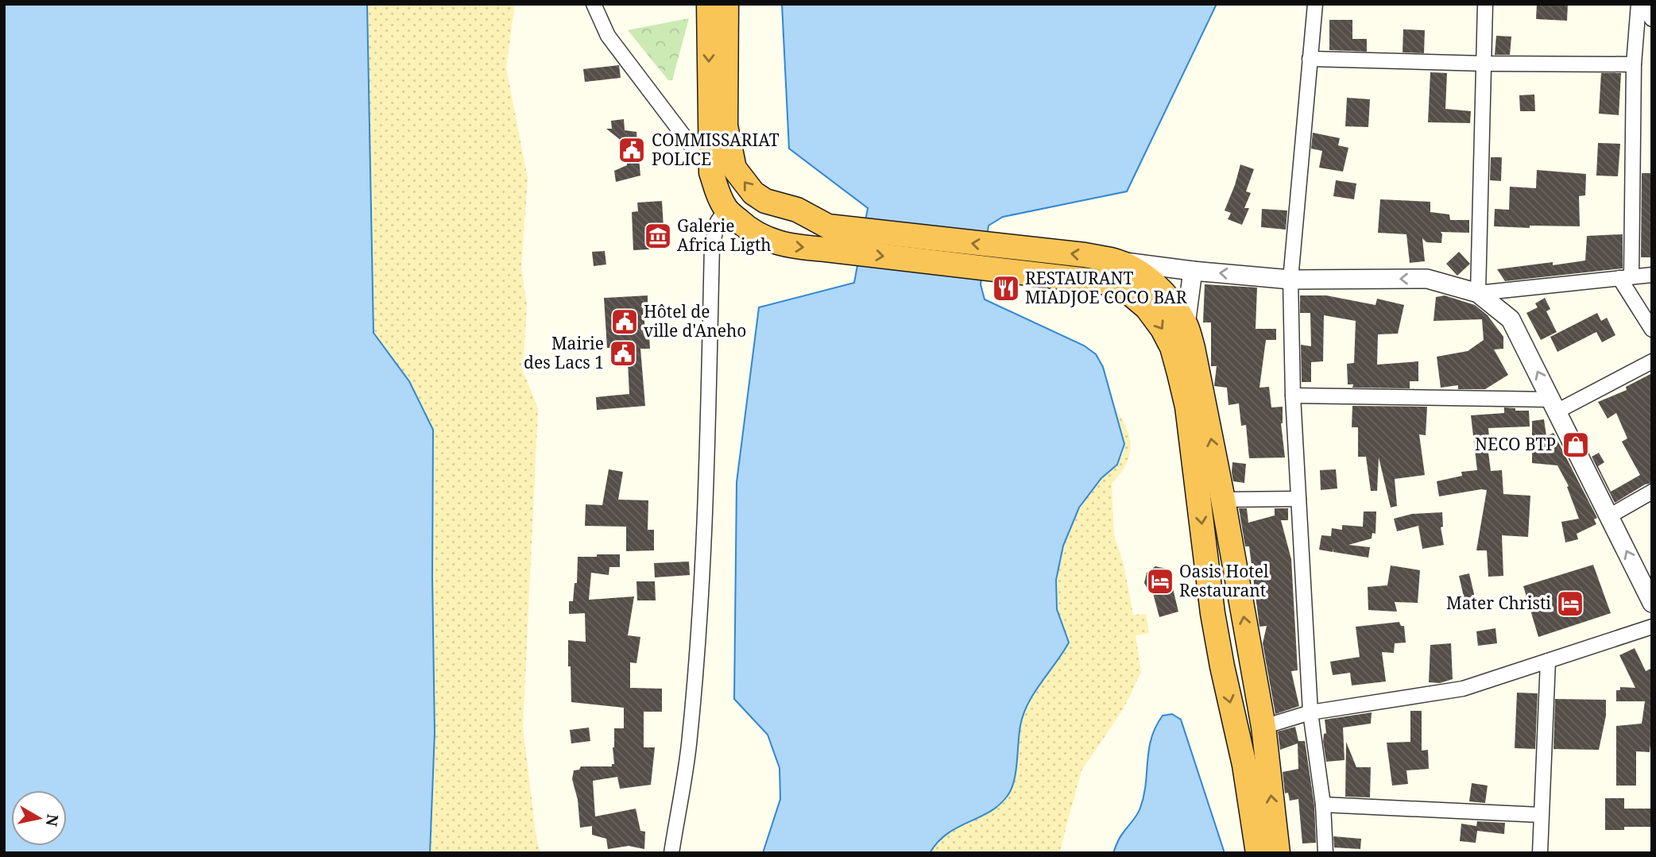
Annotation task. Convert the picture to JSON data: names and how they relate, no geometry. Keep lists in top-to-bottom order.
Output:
{
  "places": {
    "public building": ["COMMISSARIAT POLICE", "Hôtel de ville d'Aneho", "Mairie des Lacs 1"],
    "museum": ["Galerie Africa Ligth"],
    "restaurant": ["RESTAURANT MIADJOE COCO BAR"],
    "shop": ["NECO BTP"],
    "hotel": ["Oasis Hotel Restaurant", "Mater Christi"]
  },
  "north": "right"
}
